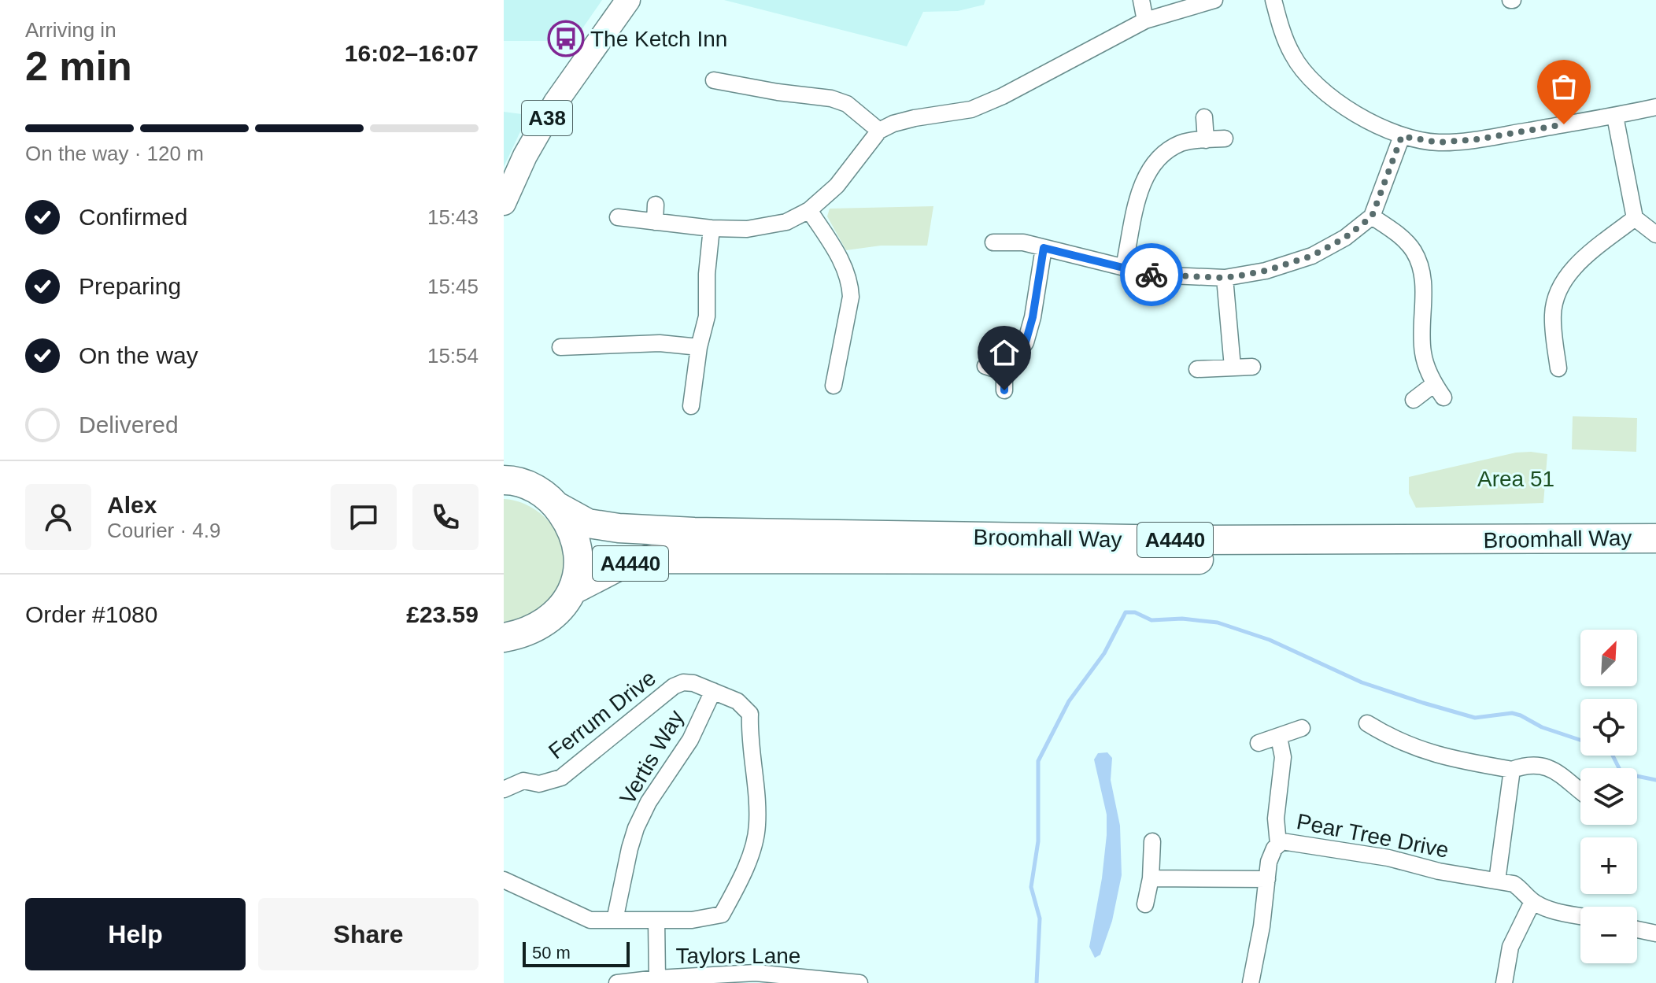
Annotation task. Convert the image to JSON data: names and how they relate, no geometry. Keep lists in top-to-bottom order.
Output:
{
  "streets": {
    "highway": ["Broomhall Way", "A4440"],
    "main road": ["A38"],
    "street": [
      "Ferrum Drive",
      "Vertis Way",
      "Pear Tree Drive",
      "Taylors Lane"
    ]
  },
  "crossings": [
    ["Ferrum Drive", "Vertis Way"]
  ],
  "parks": ["Area 51"],
  "places": {
    "bus stop": ["The Ketch Inn"]
  },
  "scale_bar": "50 m",
  "north": "top right",
  "page": {
    "heading": ["2 min", "Arriving in", "16:02–16:07"],
    "panel": [
      "Alex",
      "Courier · 4.9",
      "Order #1080",
      "£23.59"
    ],
    "bar": "On the way · 120 m",
    "list": [
      ["Confirmed", "15:43"],
      ["Preparing", "15:45"],
      ["On the way", "15:54"],
      "Delivered"
    ],
    "map_buttons": ["+", "−"],
    "buttons": ["Help", "Share"],
    "scale": "50 m"
  }
}
